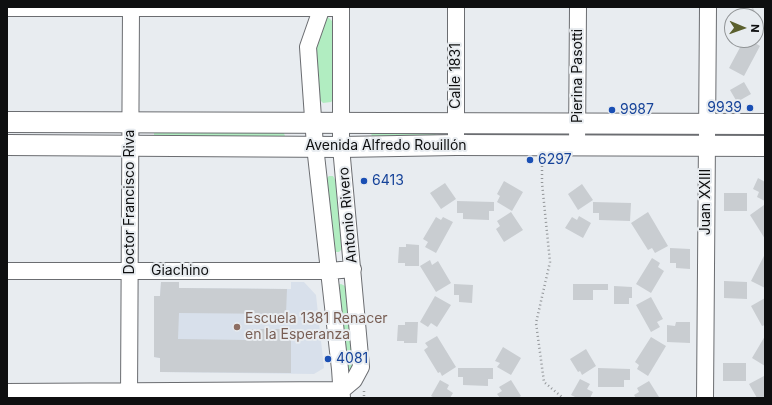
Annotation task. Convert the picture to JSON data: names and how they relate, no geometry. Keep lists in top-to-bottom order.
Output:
{
  "streets": {
    "street": [
      "Calle 1831",
      "Pierina Pasotti",
      "Avenida Alfredo Rouillón",
      "Doctor Francisco Riva",
      "Juan XXIII",
      "Antonio Rivero",
      "Giachino"
    ]
  },
  "crossings": [
    ["Calle 1831", "Avenida Alfredo Rouillón"],
    ["Pierina Pasotti", "Avenida Alfredo Rouillón"],
    ["Avenida Alfredo Rouillón", "Doctor Francisco Riva"],
    ["Avenida Alfredo Rouillón", "Juan XXIII"],
    ["Avenida Alfredo Rouillón", "Antonio Rivero"],
    ["Doctor Francisco Riva", "Giachino"],
    ["Antonio Rivero", "Giachino"]
  ],
  "places": [
    "9939",
    "9987",
    "6297",
    "6413",
    "Escuela 1381 Renacer en la Esperanza",
    "4081"
  ],
  "north": "right"
}
